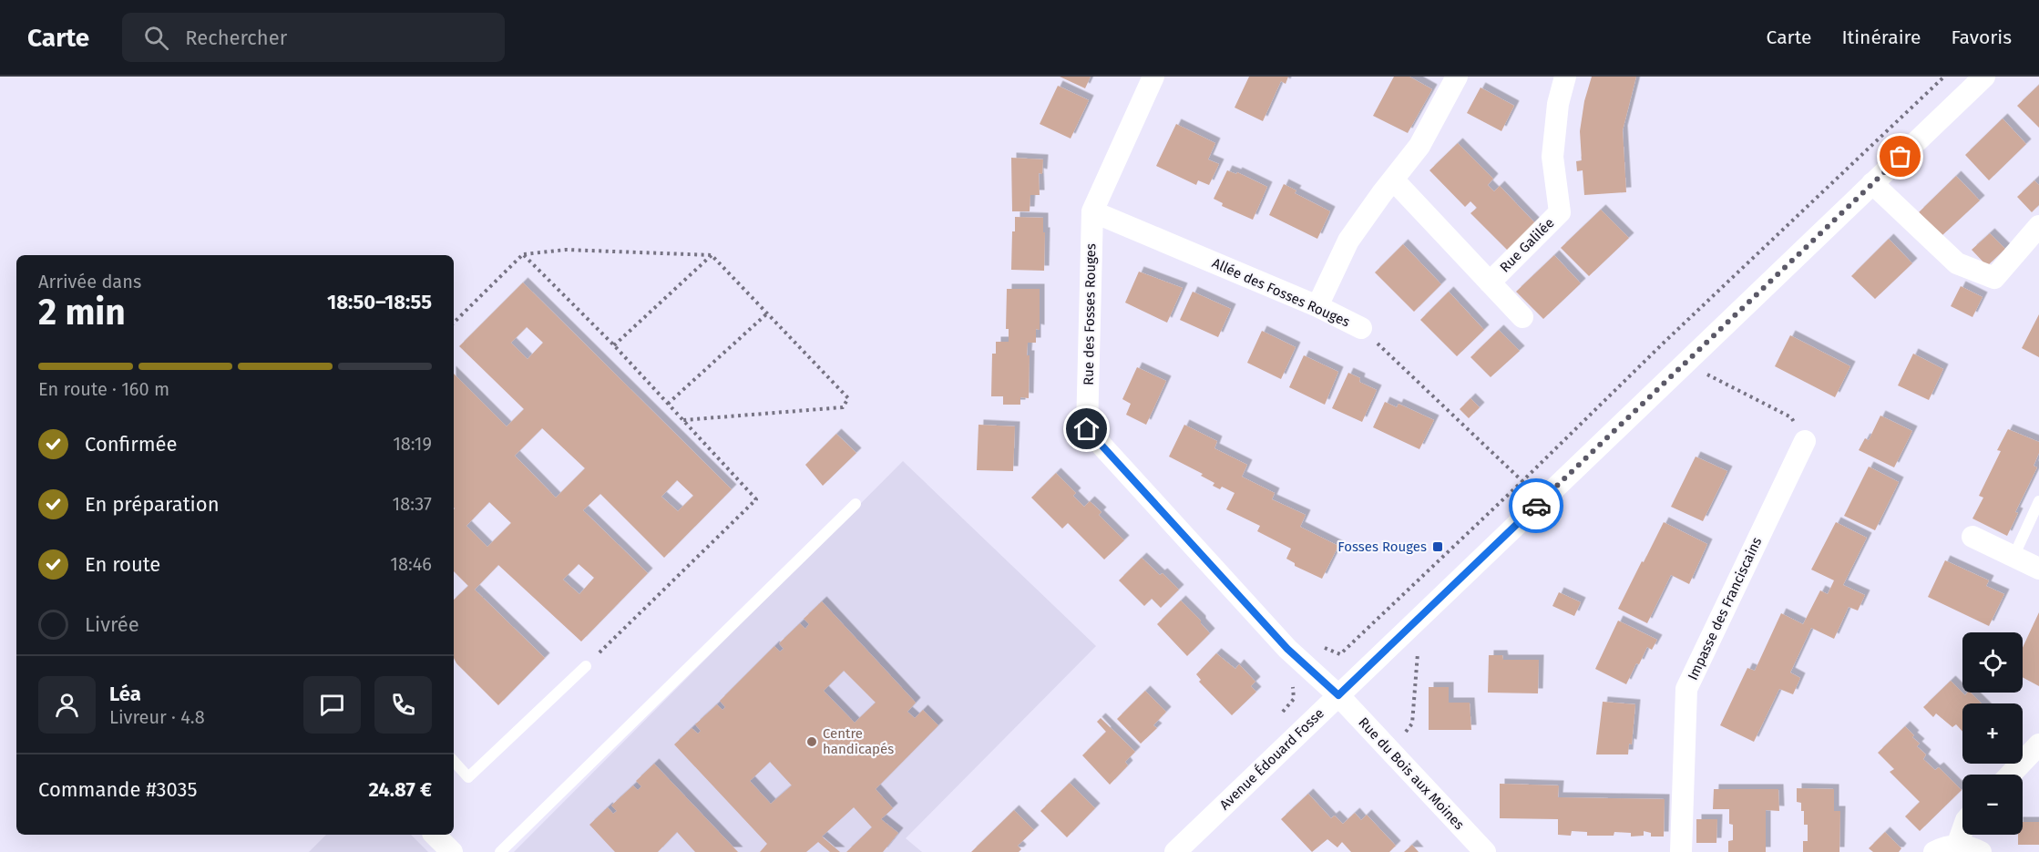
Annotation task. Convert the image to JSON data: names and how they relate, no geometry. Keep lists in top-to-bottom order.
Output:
{
  "streets": {
    "street": [
      "Rue Galilée",
      "Allée des Fosses Rouges",
      "Rue des Fosses Rouges",
      "Impasse des Franciscains",
      "Avenue Édouard Fosse",
      "Rue du Bois aux Moines"
    ]
  },
  "crossings": [
    ["Allée des Fosses Rouges", "Rue des Fosses Rouges"],
    ["Allée des Fosses Rouges", "Avenue Édouard Fosse"],
    ["Rue des Fosses Rouges", "Avenue Édouard Fosse"],
    ["Rue des Fosses Rouges", "Rue du Bois aux Moines"],
    ["Avenue Édouard Fosse", "Rue du Bois aux Moines"]
  ],
  "places": {
    "transit": ["Fosses Rouges"],
    "other": ["Centre handicapés"]
  },
  "page": {
    "header": "Carte",
    "search": "Rechercher",
    "nav": ["Carte", "Itinéraire", "Favoris"],
    "heading": ["2 min", "Arrivée dans", "18:50–18:55"],
    "panel": [
      "Léa",
      "Livreur · 4.8",
      "Commande #3035",
      "24.87 €"
    ],
    "bar": "En route · 160 m",
    "list": [
      ["Confirmée", "18:19"],
      ["En préparation", "18:37"],
      ["En route", "18:46"],
      "Livrée"
    ],
    "map_buttons": ["+", "−"]
  }
}
